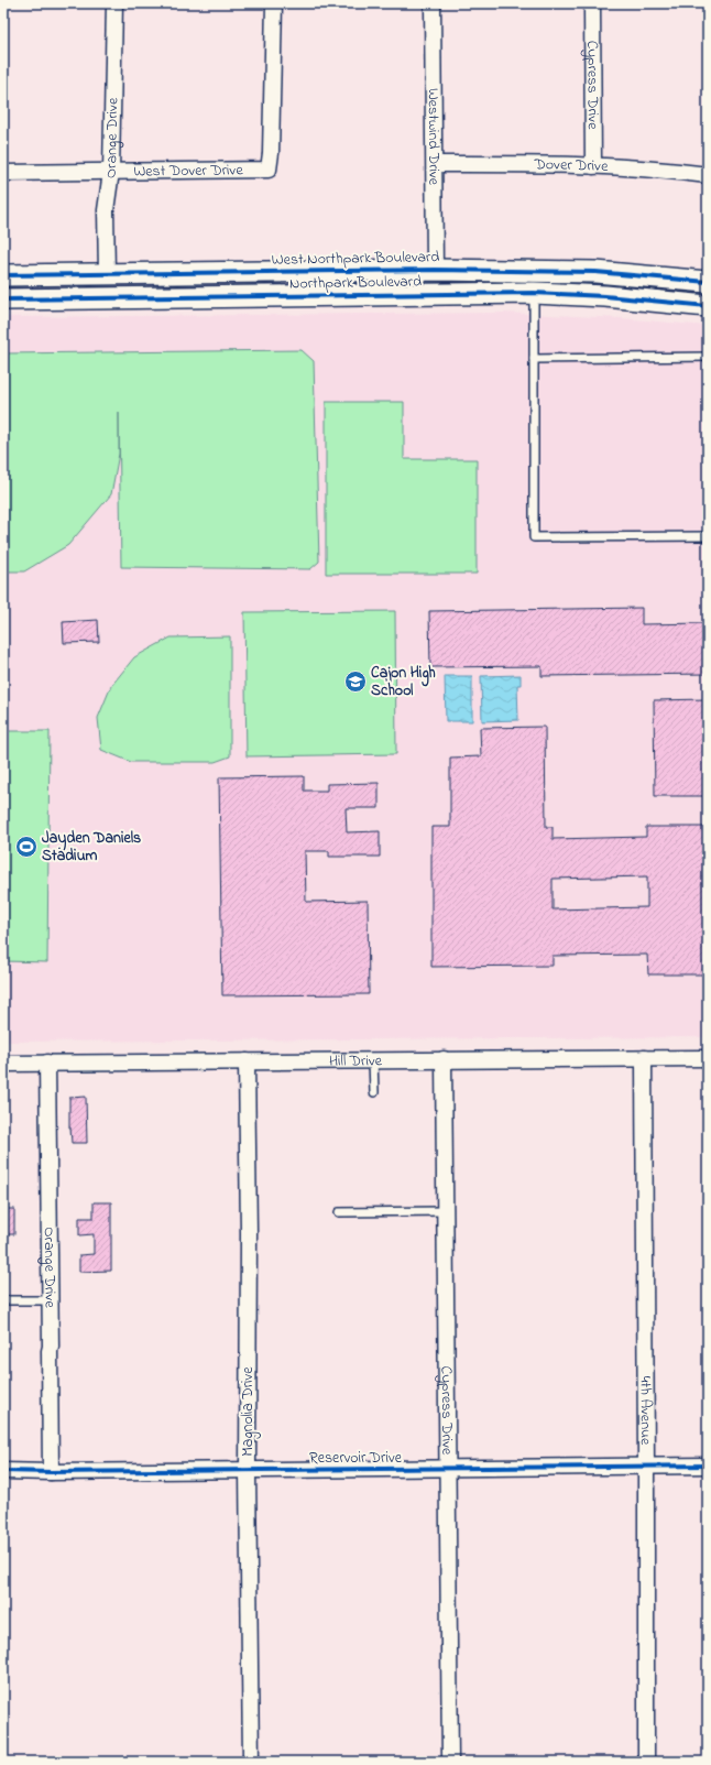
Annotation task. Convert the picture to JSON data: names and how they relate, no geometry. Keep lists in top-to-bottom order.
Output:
{
  "streets": {
    "main road": ["West Northpark Boulevard", "Northpark Boulevard"],
    "street": [
      "Cypress Drive",
      "Westwind Drive",
      "Orange Drive",
      "Dover Drive",
      "West Dover Drive",
      "Hill Drive",
      "4th Avenue",
      "Magnolia Drive",
      "Reservoir Drive"
    ]
  },
  "crossings": [
    ["Cypress Drive", "Dover Drive"],
    ["Cypress Drive", "Hill Drive"],
    ["Cypress Drive", "Reservoir Drive"],
    ["Westwind Drive", "Dover Drive"],
    ["Westwind Drive", "West Northpark Boulevard"],
    ["Orange Drive", "West Dover Drive"],
    ["Orange Drive", "West Northpark Boulevard"],
    ["Orange Drive", "Hill Drive"],
    ["Orange Drive", "Reservoir Drive"],
    ["Hill Drive", "4th Avenue"],
    ["Hill Drive", "Magnolia Drive"],
    ["4th Avenue", "Reservoir Drive"],
    ["Magnolia Drive", "Reservoir Drive"]
  ],
  "places": {
    "school or university": ["Cajon High School"],
    "sports": ["Jayden Daniels Stadium"]
  }
}
